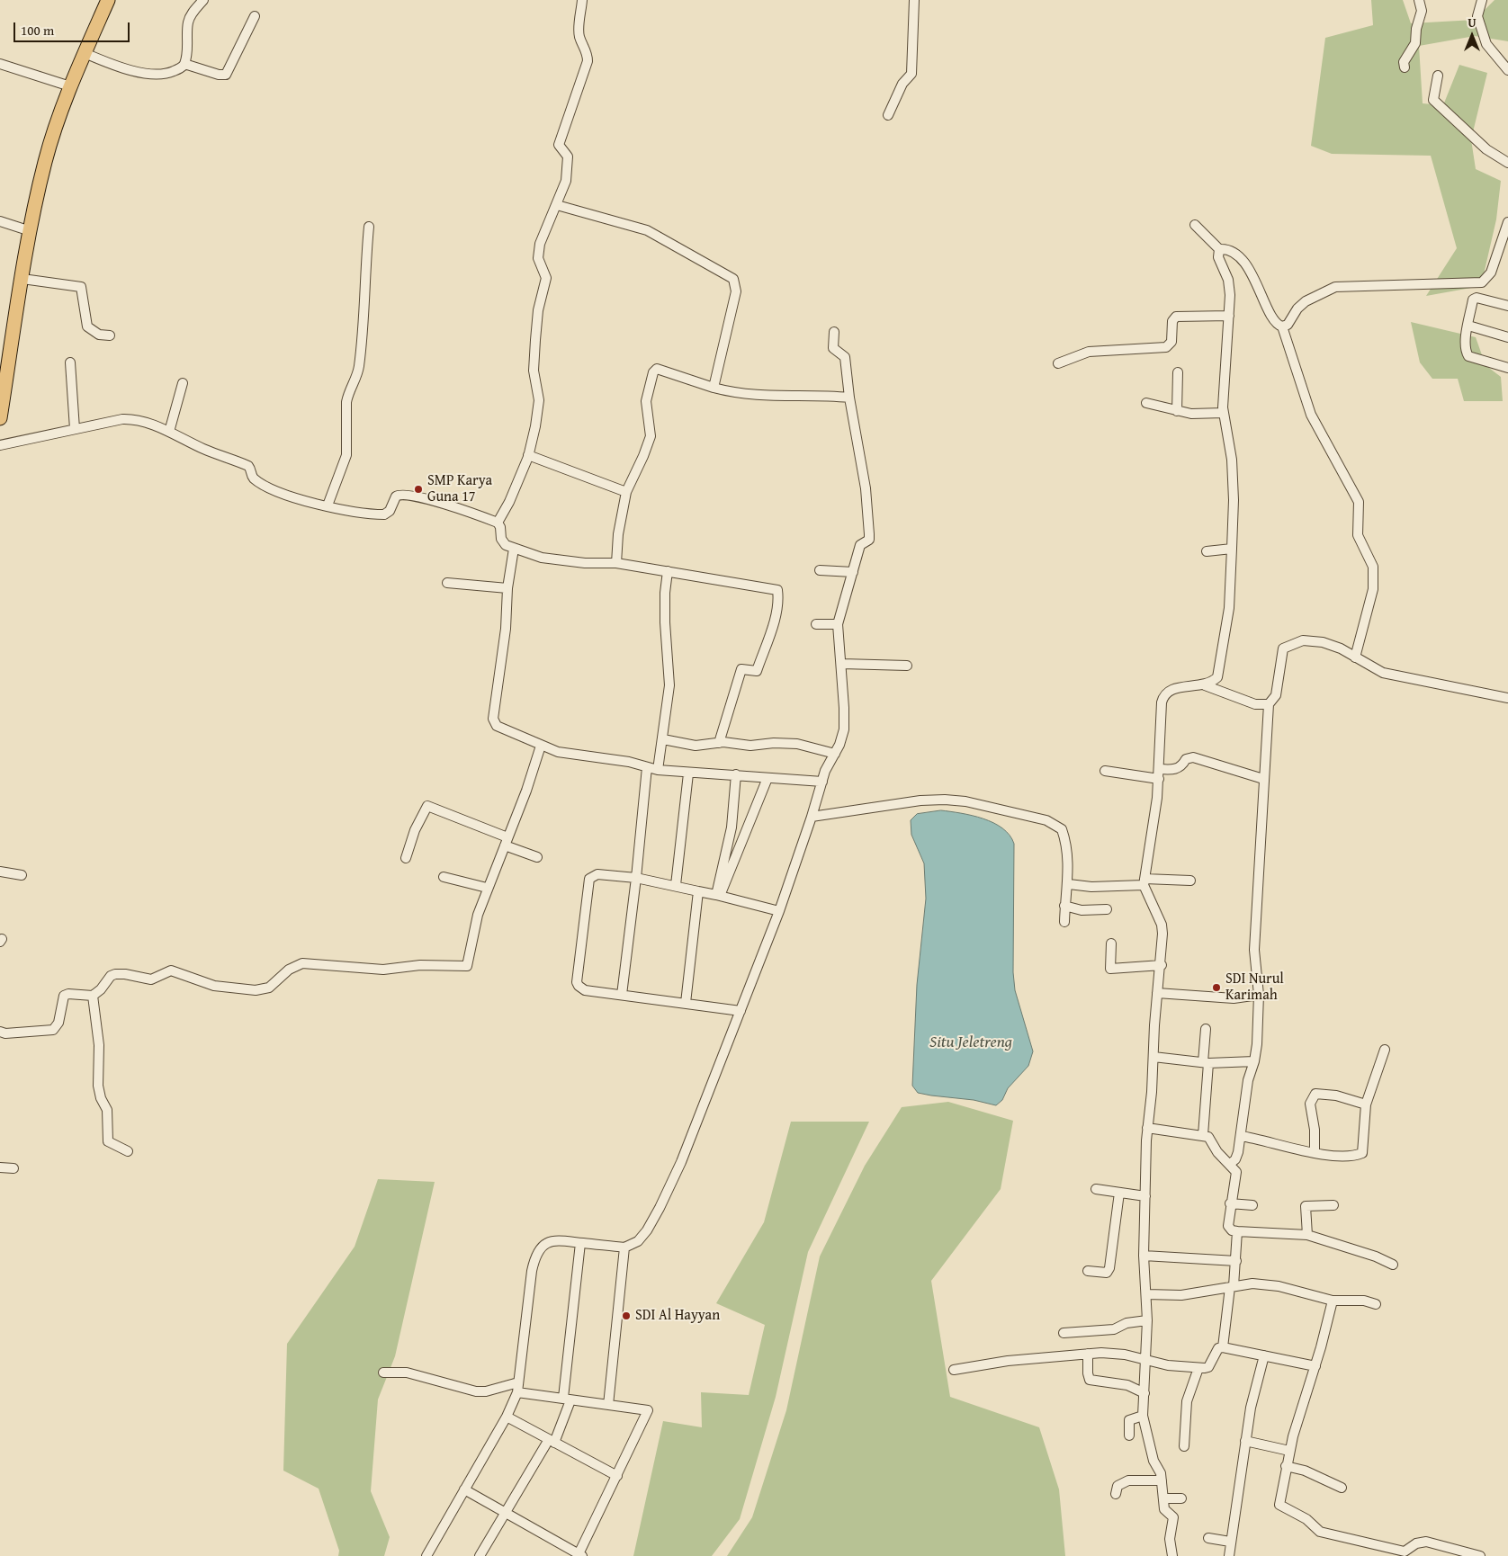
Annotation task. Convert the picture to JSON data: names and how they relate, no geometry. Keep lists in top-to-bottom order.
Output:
{
  "water": ["Situ Jeletreng"],
  "places": ["SMP Karya Guna 17", "SDI Nurul Karimah", "SDI Al Hayyan"],
  "scale_bar": "100 m",
  "north": "top"
}
